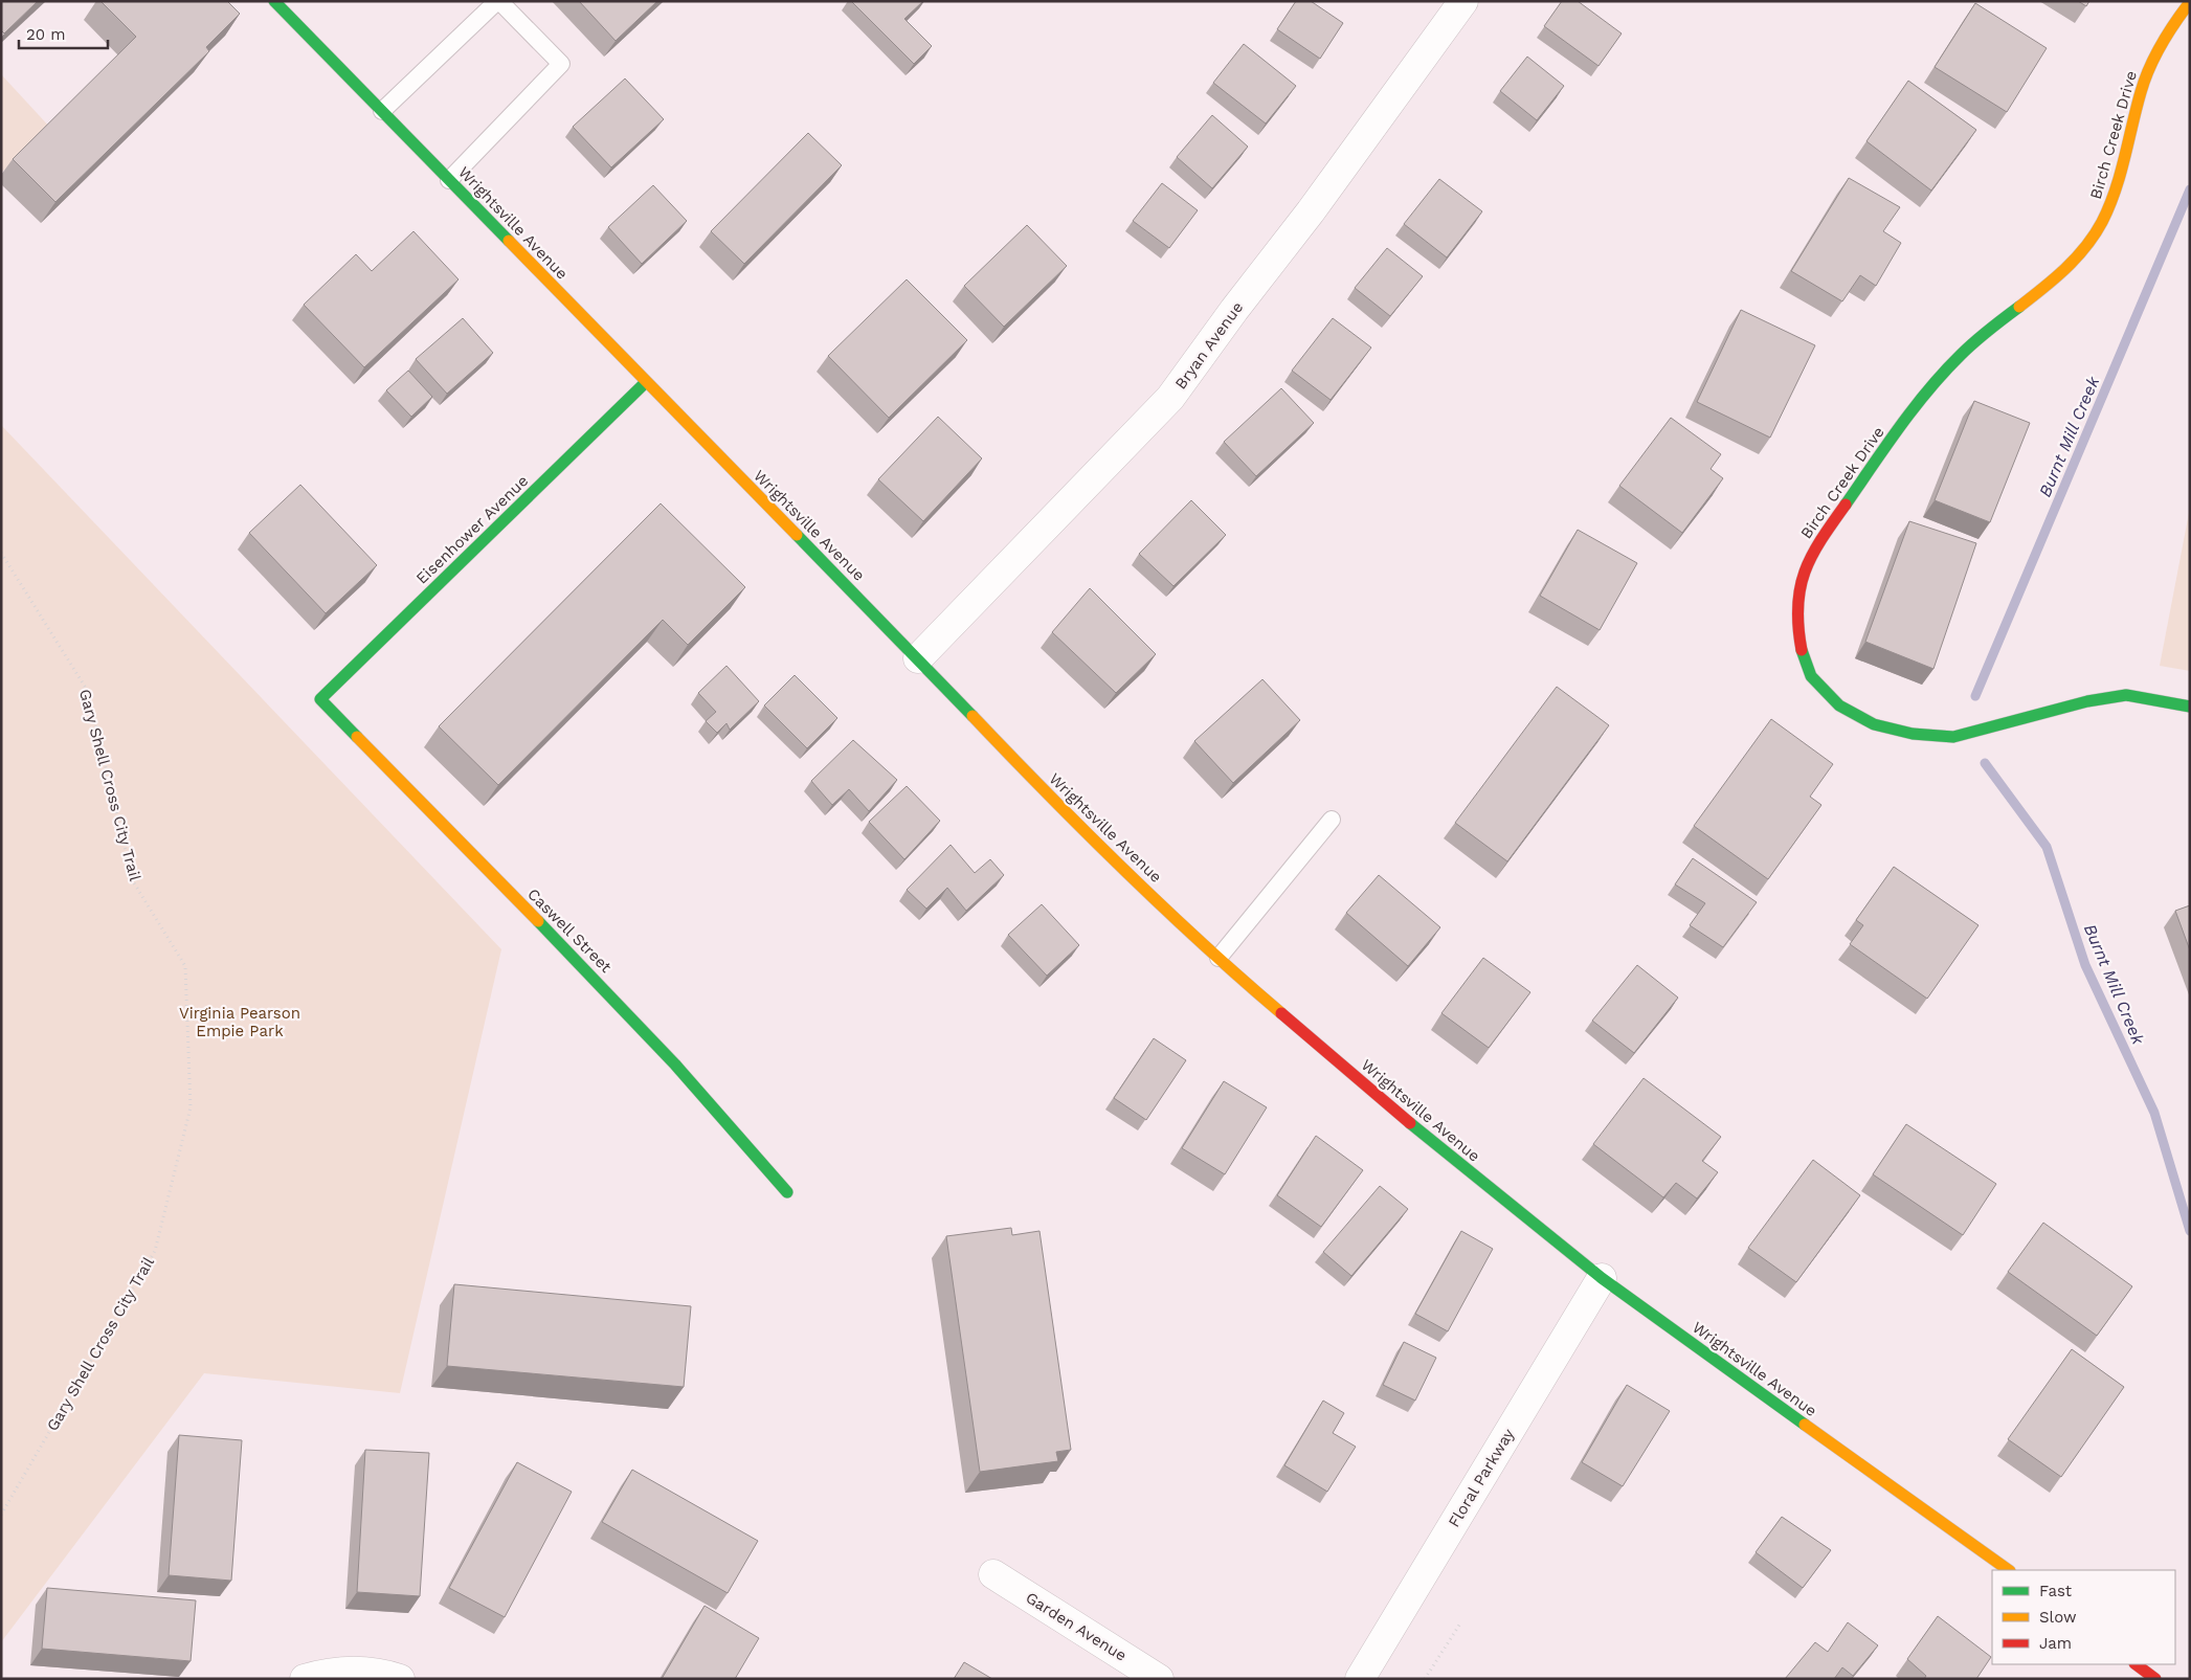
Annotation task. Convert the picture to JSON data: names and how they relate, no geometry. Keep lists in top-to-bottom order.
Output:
{
  "streets": {
    "street": [
      "Birch Creek Drive",
      "Wrightsville Avenue",
      "Bryan Avenue",
      "Eisenhower Avenue",
      "Caswell Street",
      "Floral Parkway",
      "Garden Avenue"
    ],
    "path": ["Gary Shell Cross City Trail"]
  },
  "crossings": [
    ["Wrightsville Avenue", "Bryan Avenue"],
    ["Wrightsville Avenue", "Eisenhower Avenue"],
    ["Wrightsville Avenue", "Floral Parkway"],
    ["Eisenhower Avenue", "Caswell Street"]
  ],
  "water": ["Burnt Mill Creek"],
  "parks": ["Virginia Pearson Empie Park"],
  "legend": ["Fast", "Slow", "Jam"],
  "scale_bar": "20 m"
}
